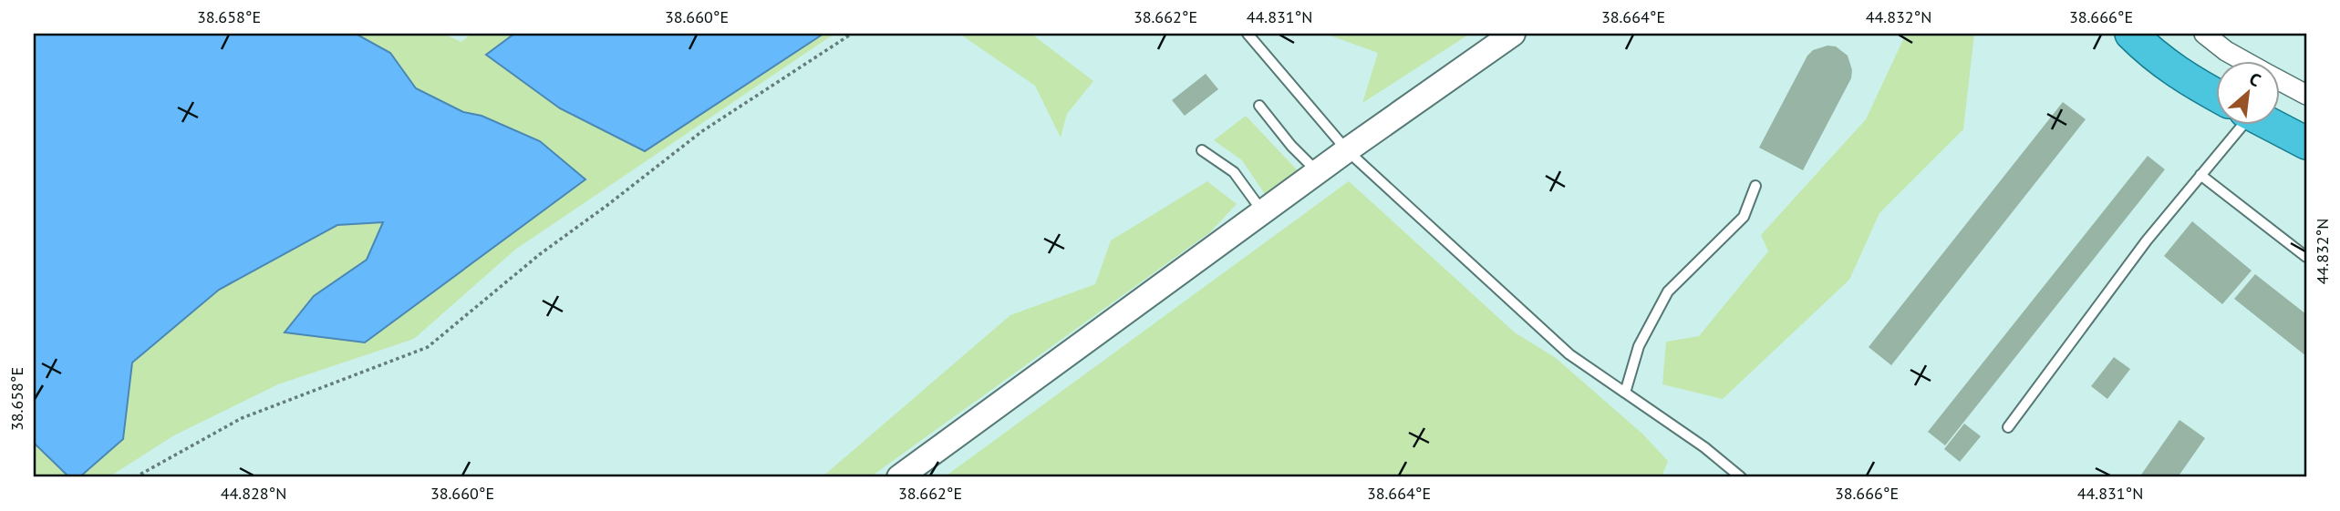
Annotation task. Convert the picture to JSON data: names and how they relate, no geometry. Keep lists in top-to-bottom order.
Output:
{
  "north": "top right",
  "coordinates": [
    "38.658°E",
    "38.660°E",
    "38.662°E",
    "44.831°N",
    "38.664°E",
    "44.832°N",
    "38.666°E",
    "44.828°N"
  ]
}
